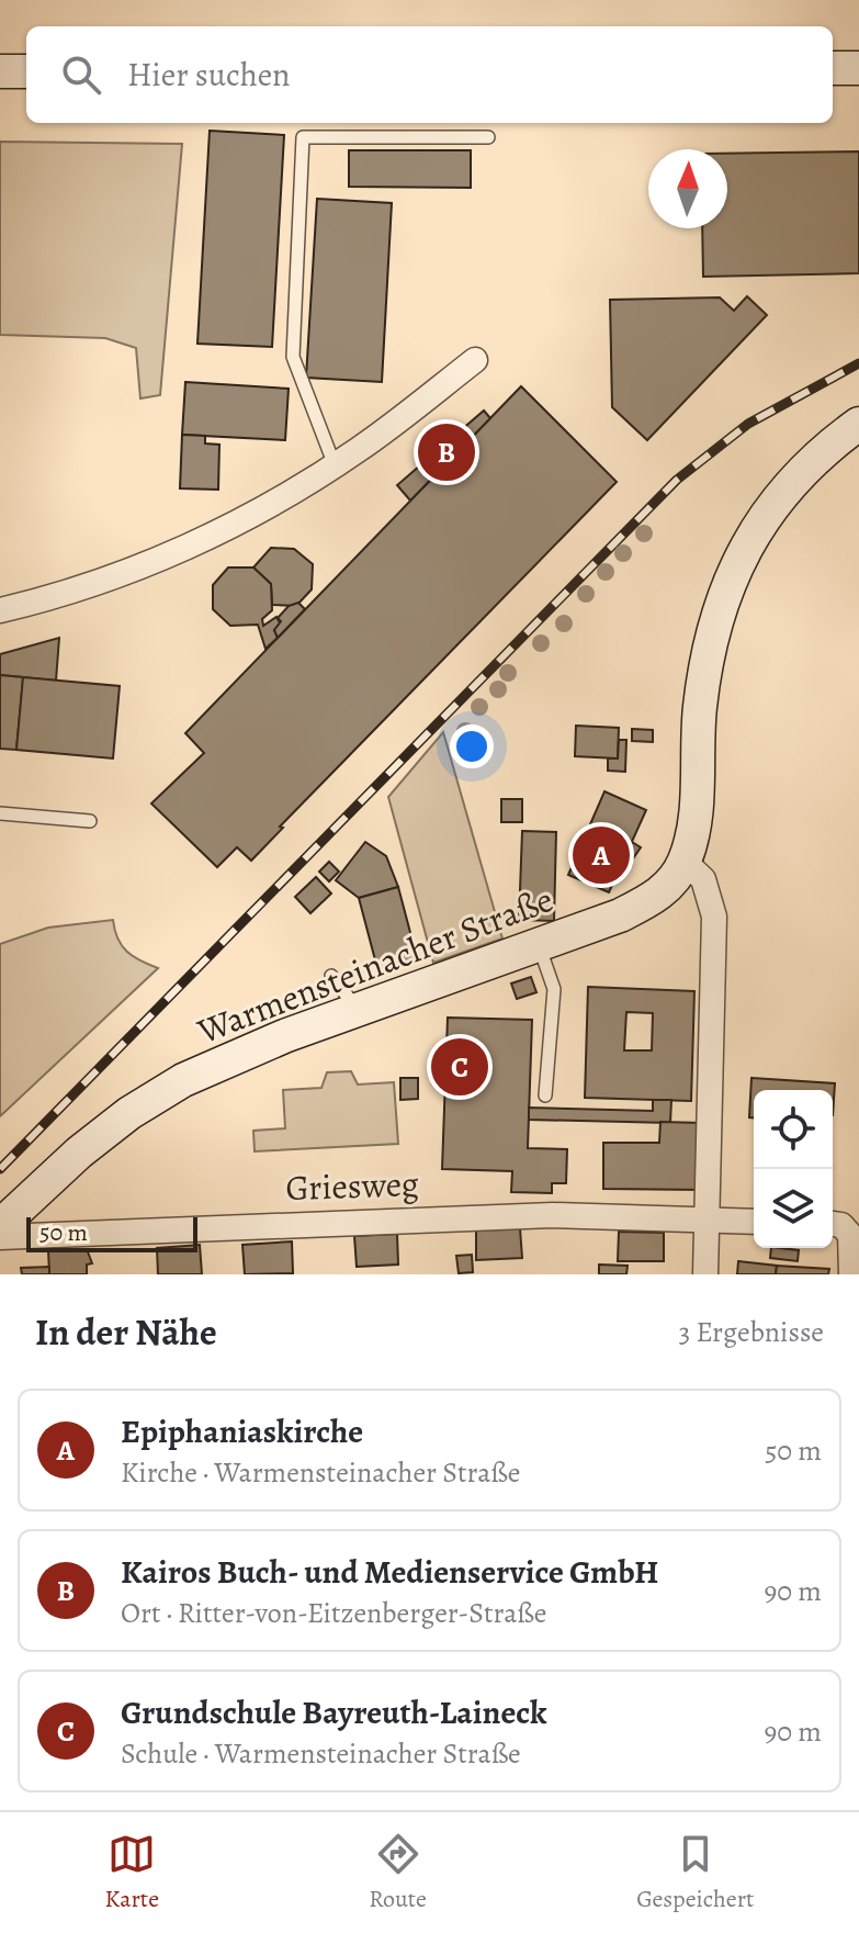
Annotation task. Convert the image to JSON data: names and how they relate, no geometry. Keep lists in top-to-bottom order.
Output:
{
  "streets": {
    "street": ["Warmensteinacher Straße", "Griesweg"]
  },
  "scale_bar": "50 m",
  "north": "top",
  "page": {
    "search": "Hier suchen",
    "pins": ["B", "A", "C"],
    "scale": "50 m",
    "heading": ["In der Nähe", "3 Ergebnisse"],
    "list": [
      {
        "mark": "A",
        "name": "Epiphaniaskirche",
        "note": "Kirche · Warmensteinacher Straße",
        "value": "50 m"
      },
      {
        "mark": "B",
        "name": "Kairos Buch- und Medienservice GmbH",
        "note": "Ort · Ritter-von-Eitzenberger-Straße",
        "value": "90 m"
      },
      {
        "mark": "C",
        "name": "Grundschule Bayreuth-Laineck",
        "note": "Schule · Warmensteinacher Straße",
        "value": "90 m"
      }
    ],
    "nav": ["Karte", "Route", "Gespeichert"]
  }
}
